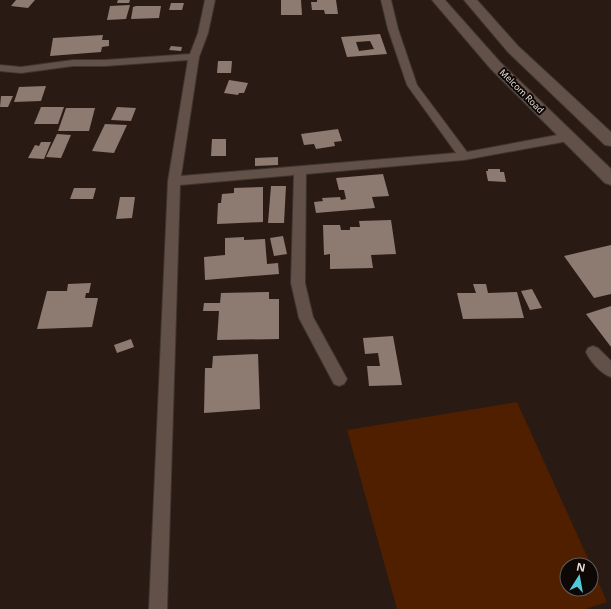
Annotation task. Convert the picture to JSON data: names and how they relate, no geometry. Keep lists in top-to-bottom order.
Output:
{
  "streets": {
    "main road": ["Melcom Road"]
  },
  "north": "top"
}
